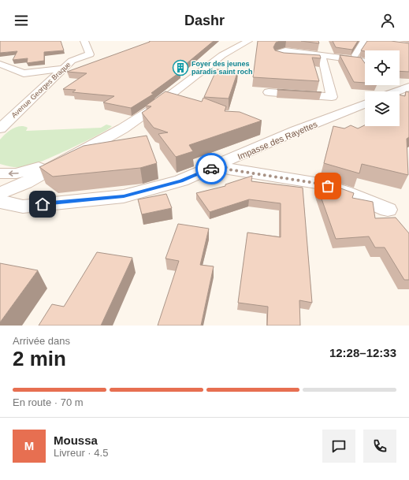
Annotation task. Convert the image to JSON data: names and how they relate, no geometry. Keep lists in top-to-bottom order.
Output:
{
  "streets": {
    "street": ["Avenue Georges Braque", "Impasse des Rayettes"]
  },
  "places": {
    "building": ["Foyer des jeunes paradis saint roch"]
  },
  "page": {
    "header": "Dashr",
    "heading": ["2 min", "Arrivée dans", "12:28–12:33"],
    "panel": ["Moussa", "Livreur · 4.5"],
    "bar": "En route · 70 m",
    "round": "M"
  }
}
